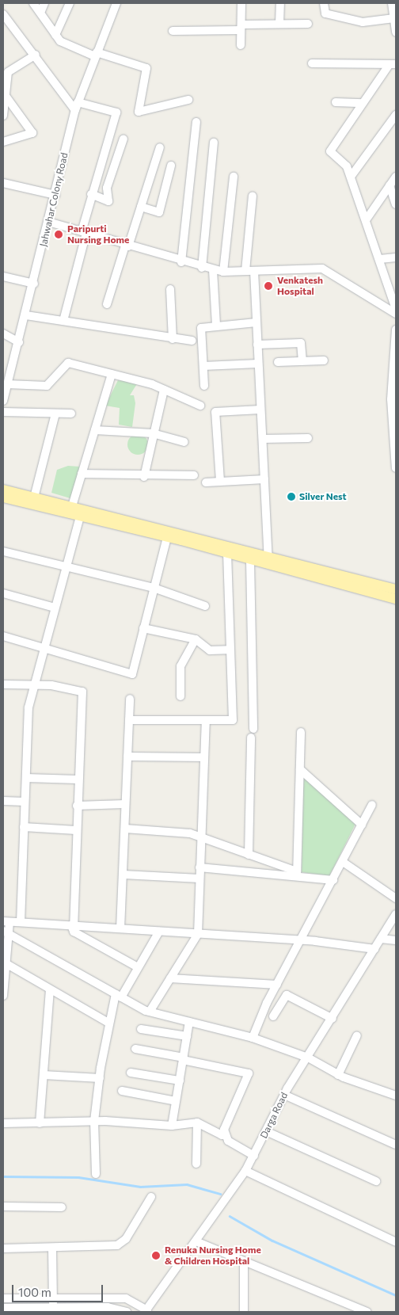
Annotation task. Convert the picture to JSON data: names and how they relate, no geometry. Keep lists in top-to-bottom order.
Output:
{
  "streets": {
    "street": ["Jahwahar Colony Road", "Darga Road"]
  },
  "places": [
    "Paripurti Nursing Home",
    "Venkatesh Hospital",
    "Silver Nest",
    "Renuka Nursing Home & Children Hospital"
  ],
  "scale_bar": "100 m"
}
